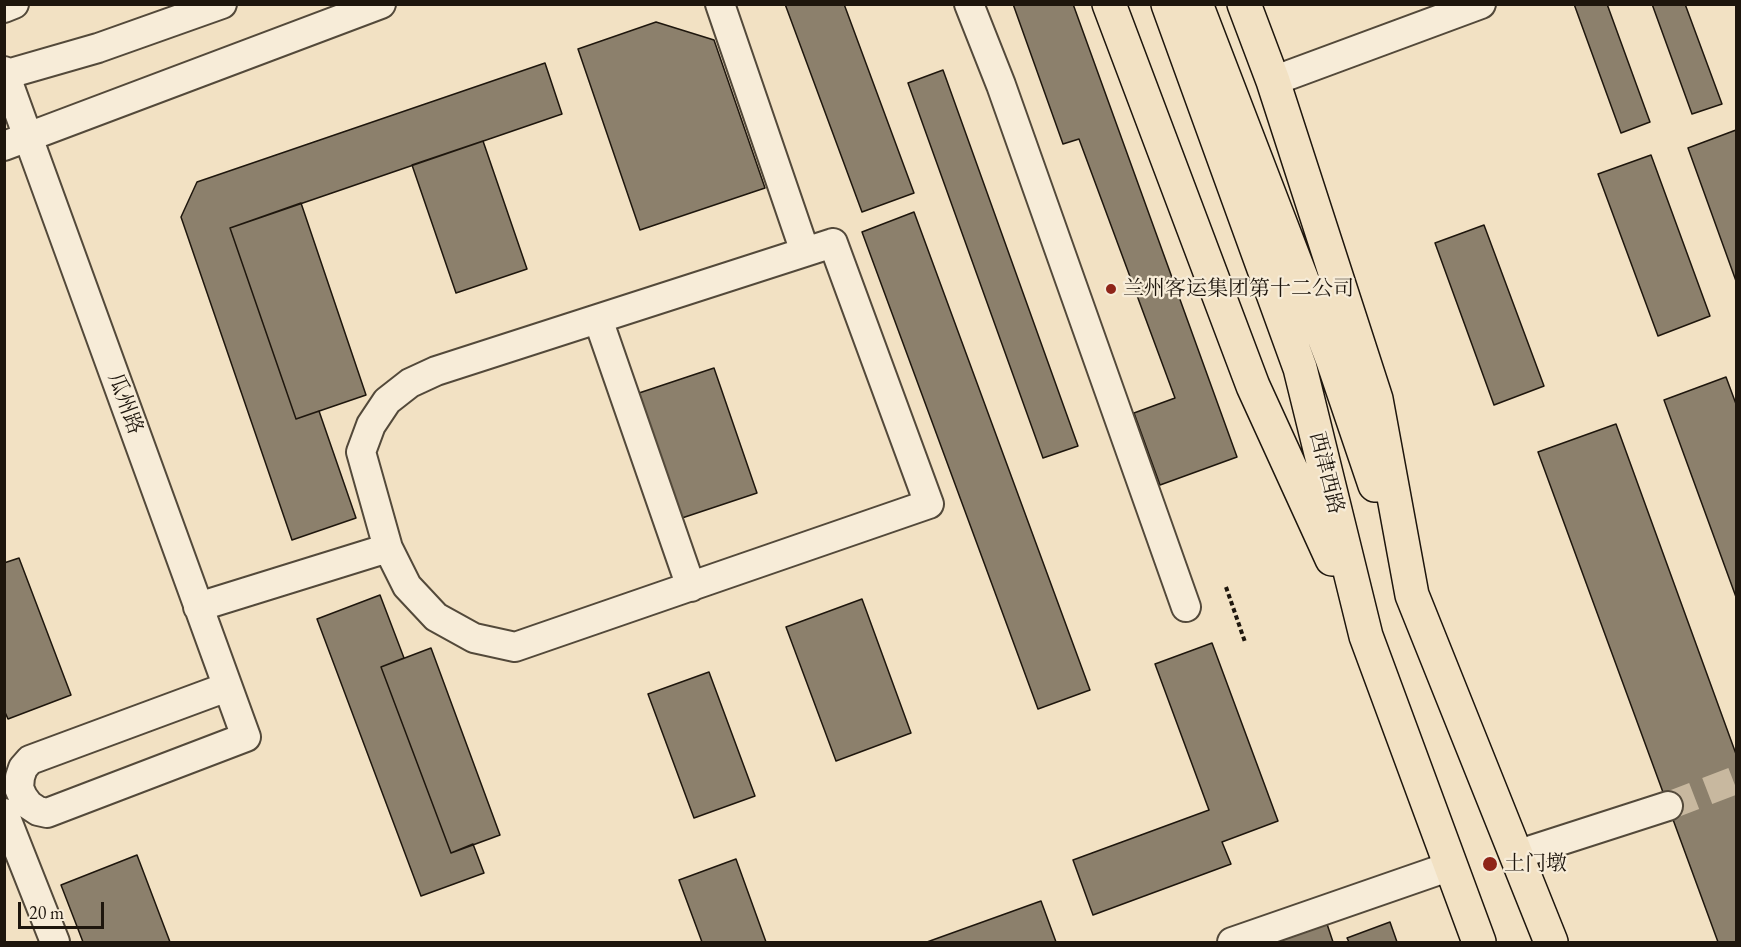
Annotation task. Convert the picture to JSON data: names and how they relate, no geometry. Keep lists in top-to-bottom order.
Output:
{
  "streets": {
    "main road": ["西津西路"],
    "street": ["瓜州路"]
  },
  "places": ["兰州客运集团第十二公司", "土门墩"],
  "scale_bar": "20 m"
}
